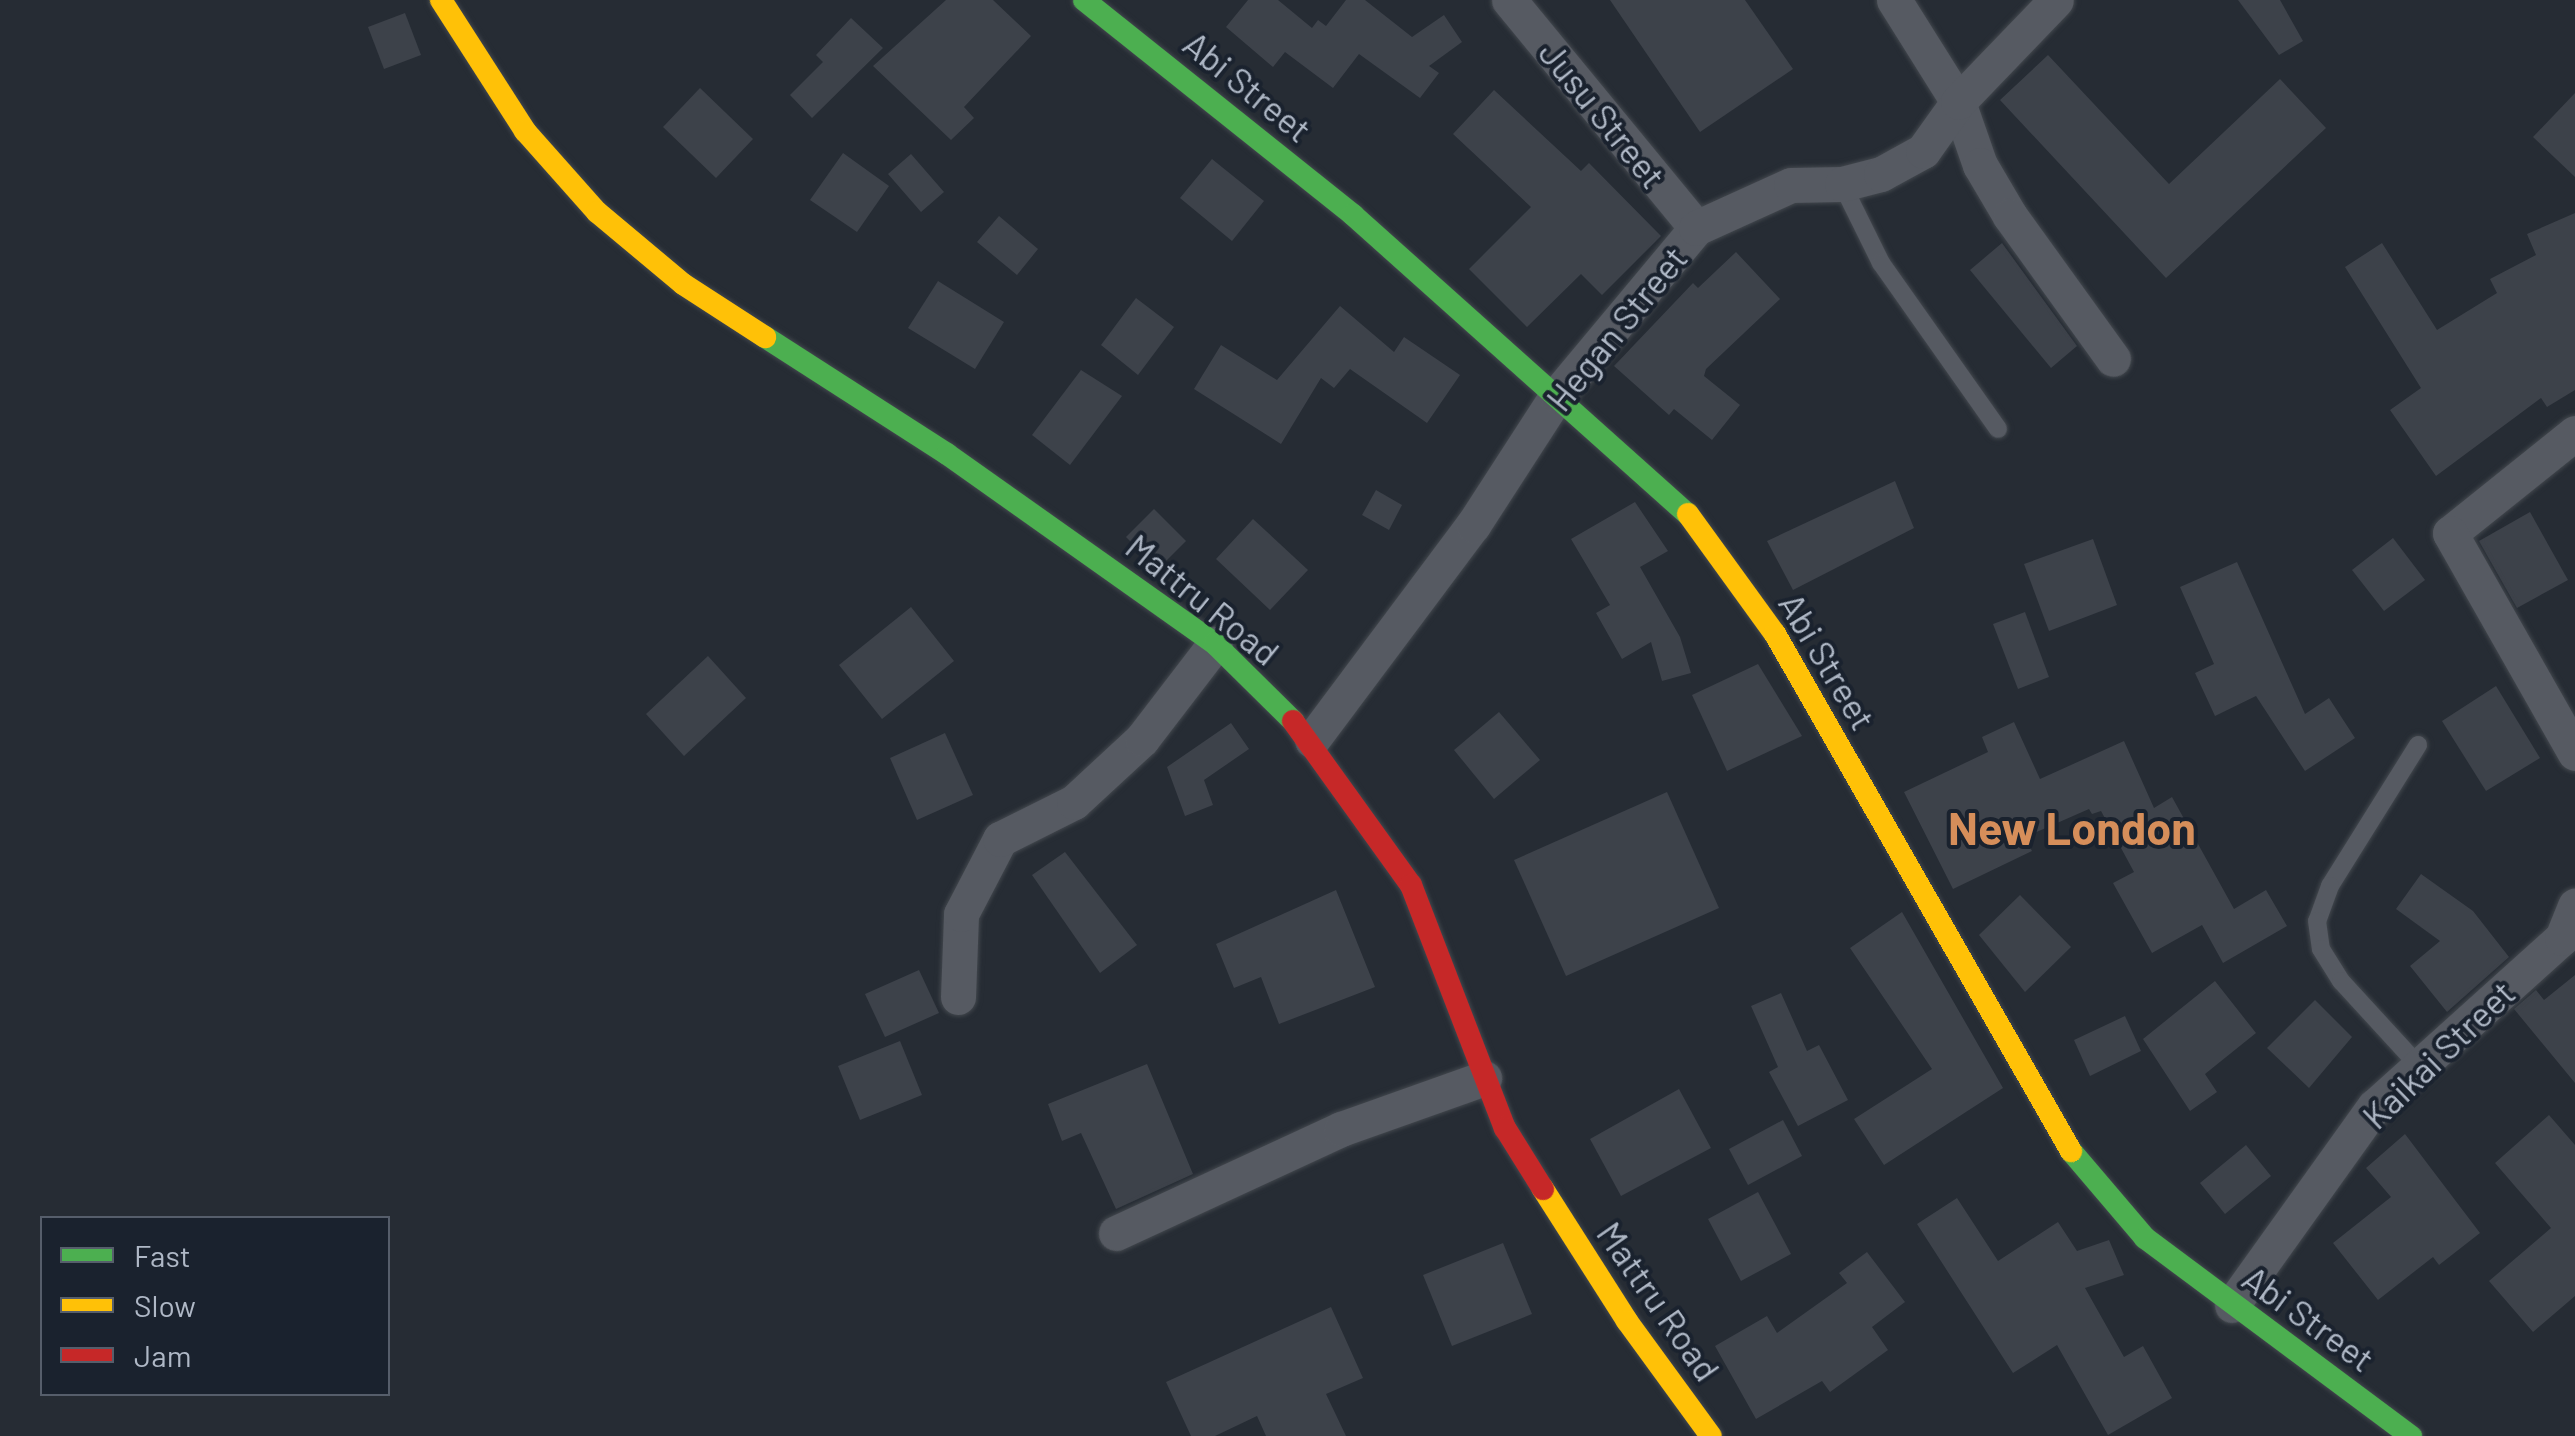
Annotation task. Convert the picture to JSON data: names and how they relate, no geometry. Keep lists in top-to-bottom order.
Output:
{
  "streets": {
    "street": [
      "Abi Street",
      "Jusu Street",
      "Hegan Street",
      "Mattru Road",
      "Kaikai Street"
    ]
  },
  "crossings": [
    ["Abi Street", "Hegan Street"],
    ["Abi Street", "Kaikai Street"],
    ["Jusu Street", "Hegan Street"],
    ["Hegan Street", "Mattru Road"]
  ],
  "districts": ["New London"],
  "legend": ["Fast", "Slow", "Jam"]
}
